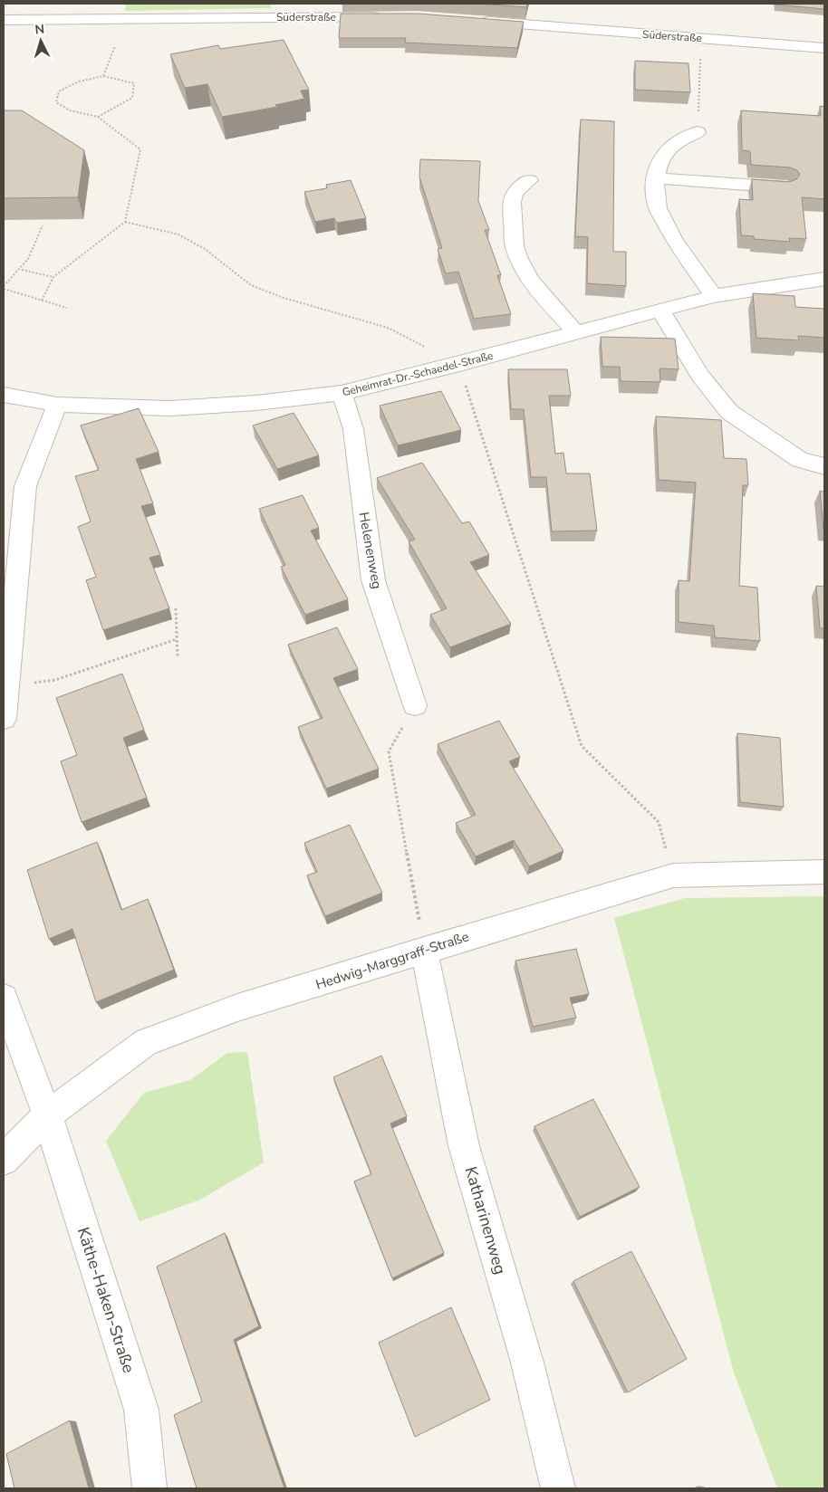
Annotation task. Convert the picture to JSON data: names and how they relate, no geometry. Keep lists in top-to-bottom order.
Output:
{
  "streets": {
    "street": [
      "Süderstraße",
      "Geheimrat-Dr.-Schaedel-Straße",
      "Helenenweg",
      "Hedwig-Marggraff-Straße",
      "Katharinenweg",
      "Käthe-Haken-Straße"
    ]
  },
  "crossings": [
    ["Geheimrat-Dr.-Schaedel-Straße", "Helenenweg"],
    ["Hedwig-Marggraff-Straße", "Katharinenweg"],
    ["Hedwig-Marggraff-Straße", "Käthe-Haken-Straße"]
  ],
  "north": "top"
}
